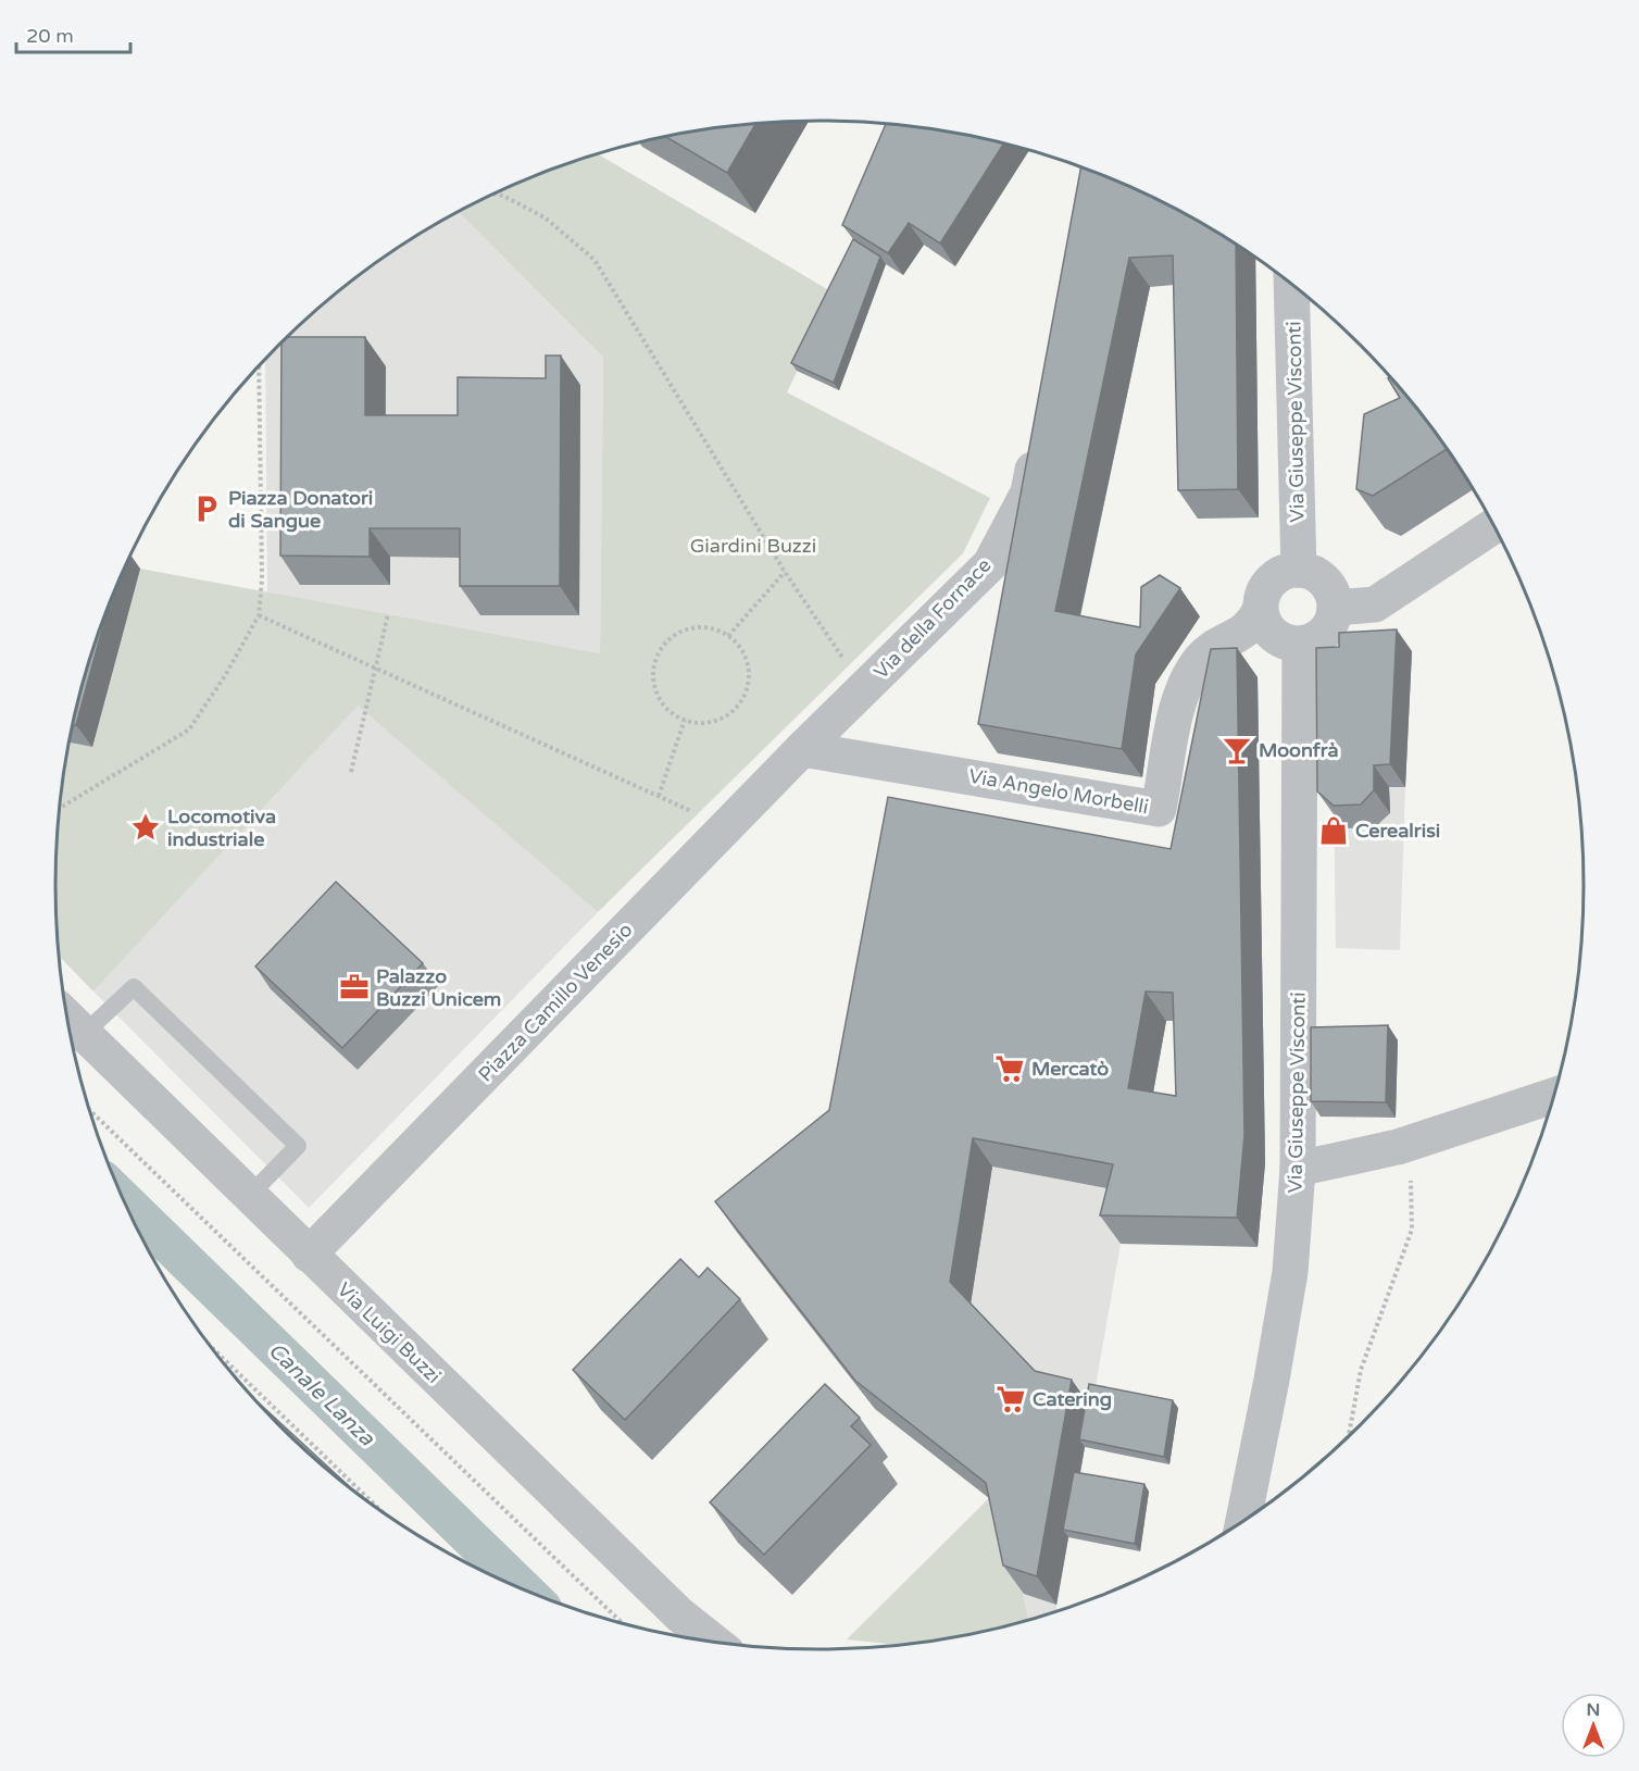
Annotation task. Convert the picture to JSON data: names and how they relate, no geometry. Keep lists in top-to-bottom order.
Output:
{
  "streets": {
    "street": [
      "Via Giuseppe Visconti",
      "Via della Fornace",
      "Via Angelo Morbelli",
      "Piazza Camillo Venesio",
      "Via Luigi Buzzi"
    ]
  },
  "crossings": [
    ["Via Giuseppe Visconti", "Via Angelo Morbelli"],
    ["Via della Fornace", "Via Angelo Morbelli"],
    ["Via della Fornace", "Piazza Camillo Venesio"],
    ["Via Angelo Morbelli", "Piazza Camillo Venesio"],
    ["Piazza Camillo Venesio", "Via Luigi Buzzi"]
  ],
  "water": ["Canale Lanza"],
  "parks": ["Giardini Buzzi"],
  "places": {
    "parking": ["Piazza Donatori di Sangue"],
    "bar": ["Moonfrà"],
    "place": ["Locomotiva industriale"],
    "shop": ["Cerealrisi"],
    "office": ["Palazzo Buzzi Unicem"],
    "supermarket": ["Mercatò", "Catering"]
  },
  "scale_bar": "20 m",
  "north": "top"
}
